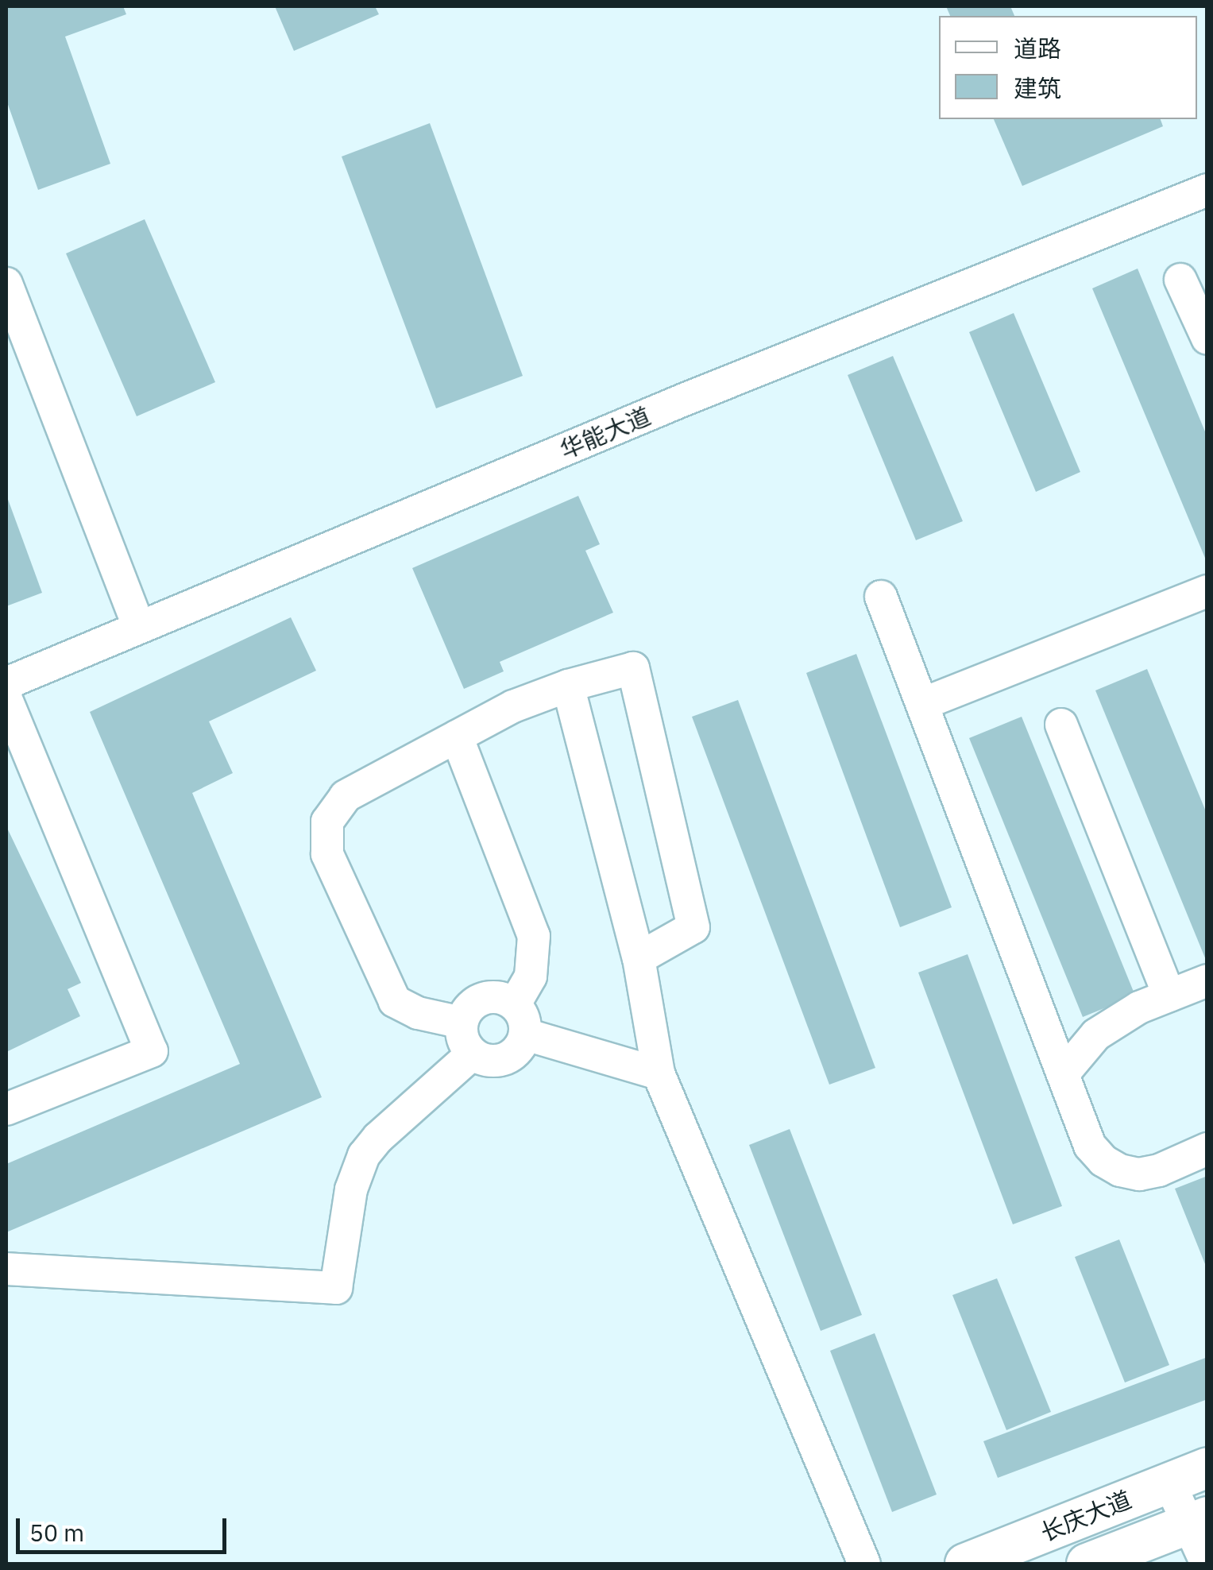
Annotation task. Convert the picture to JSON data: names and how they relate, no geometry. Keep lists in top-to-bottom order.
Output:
{
  "streets": {
    "main road": ["长庆大道"],
    "street": ["华能大道"]
  },
  "legend": ["道路", "建筑"],
  "scale_bar": "50 m"
}
